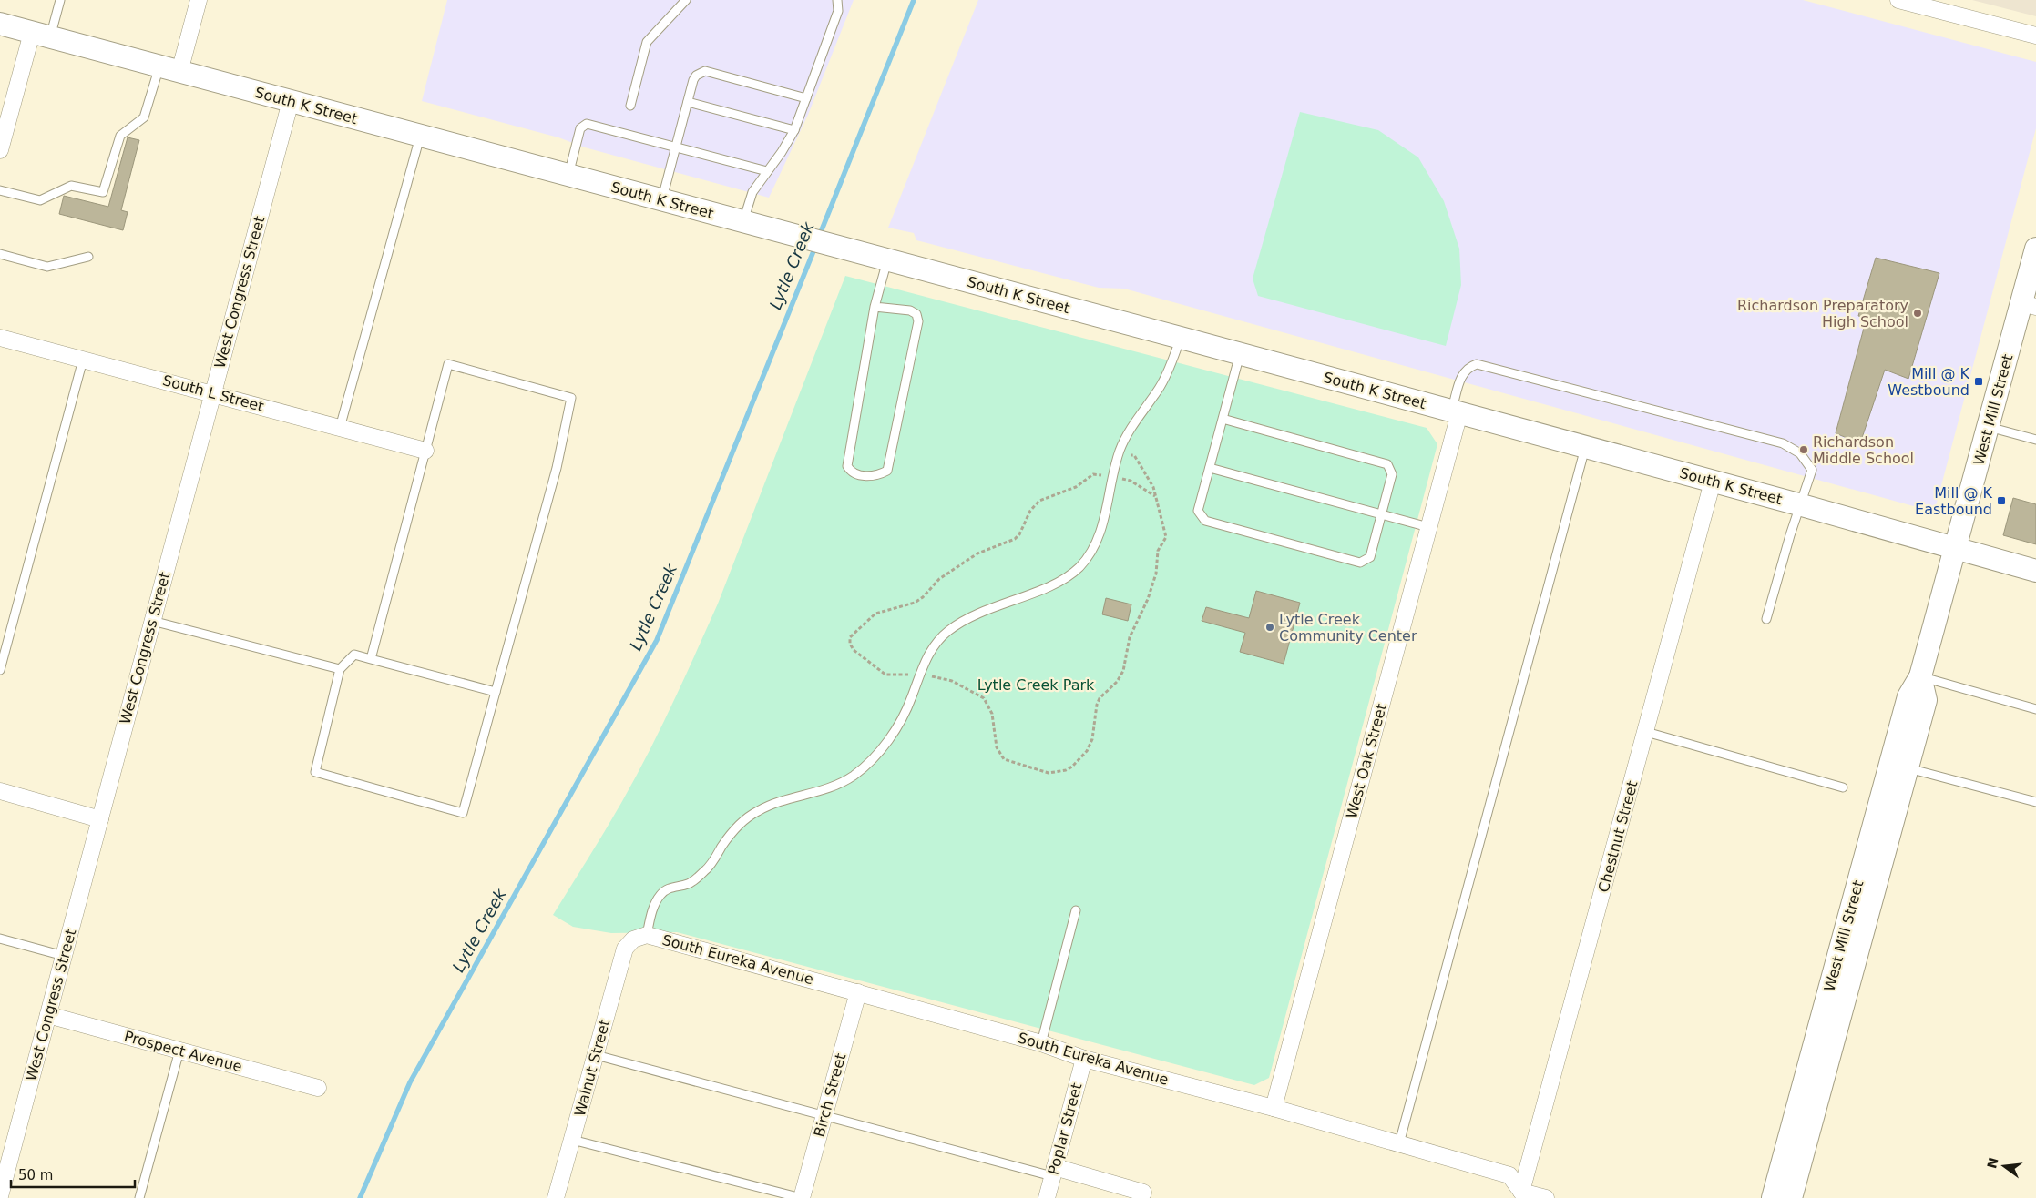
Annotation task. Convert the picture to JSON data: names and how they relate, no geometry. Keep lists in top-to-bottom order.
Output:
{
  "streets": {
    "street": [
      "South K Street",
      "West Congress Street",
      "South L Street",
      "West Mill Street",
      "West Oak Street",
      "Chestnut Street",
      "South Eureka Avenue",
      "Prospect Avenue",
      "Walnut Street",
      "Birch Street",
      "Poplar Street"
    ]
  },
  "crossings": [
    ["South K Street", "West Congress Street"],
    ["South K Street", "West Mill Street"],
    ["South K Street", "West Oak Street"],
    ["South K Street", "Chestnut Street"],
    ["West Congress Street", "South L Street"],
    ["West Congress Street", "Prospect Avenue"],
    ["West Oak Street", "South Eureka Avenue"],
    ["Chestnut Street", "South Eureka Avenue"],
    ["South Eureka Avenue", "Walnut Street"],
    ["South Eureka Avenue", "Birch Street"],
    ["South Eureka Avenue", "Poplar Street"]
  ],
  "water": ["Lytle Creek"],
  "parks": ["Lytle Creek Park"],
  "places": {
    "other": ["Richardson Preparatory High School", "Richardson Middle School", "Lytle Creek Community Center"],
    "transit": ["Mill @ K Westbound", "Mill @ K Eastbound"]
  },
  "scale_bar": "50 m",
  "north": "left"
}
